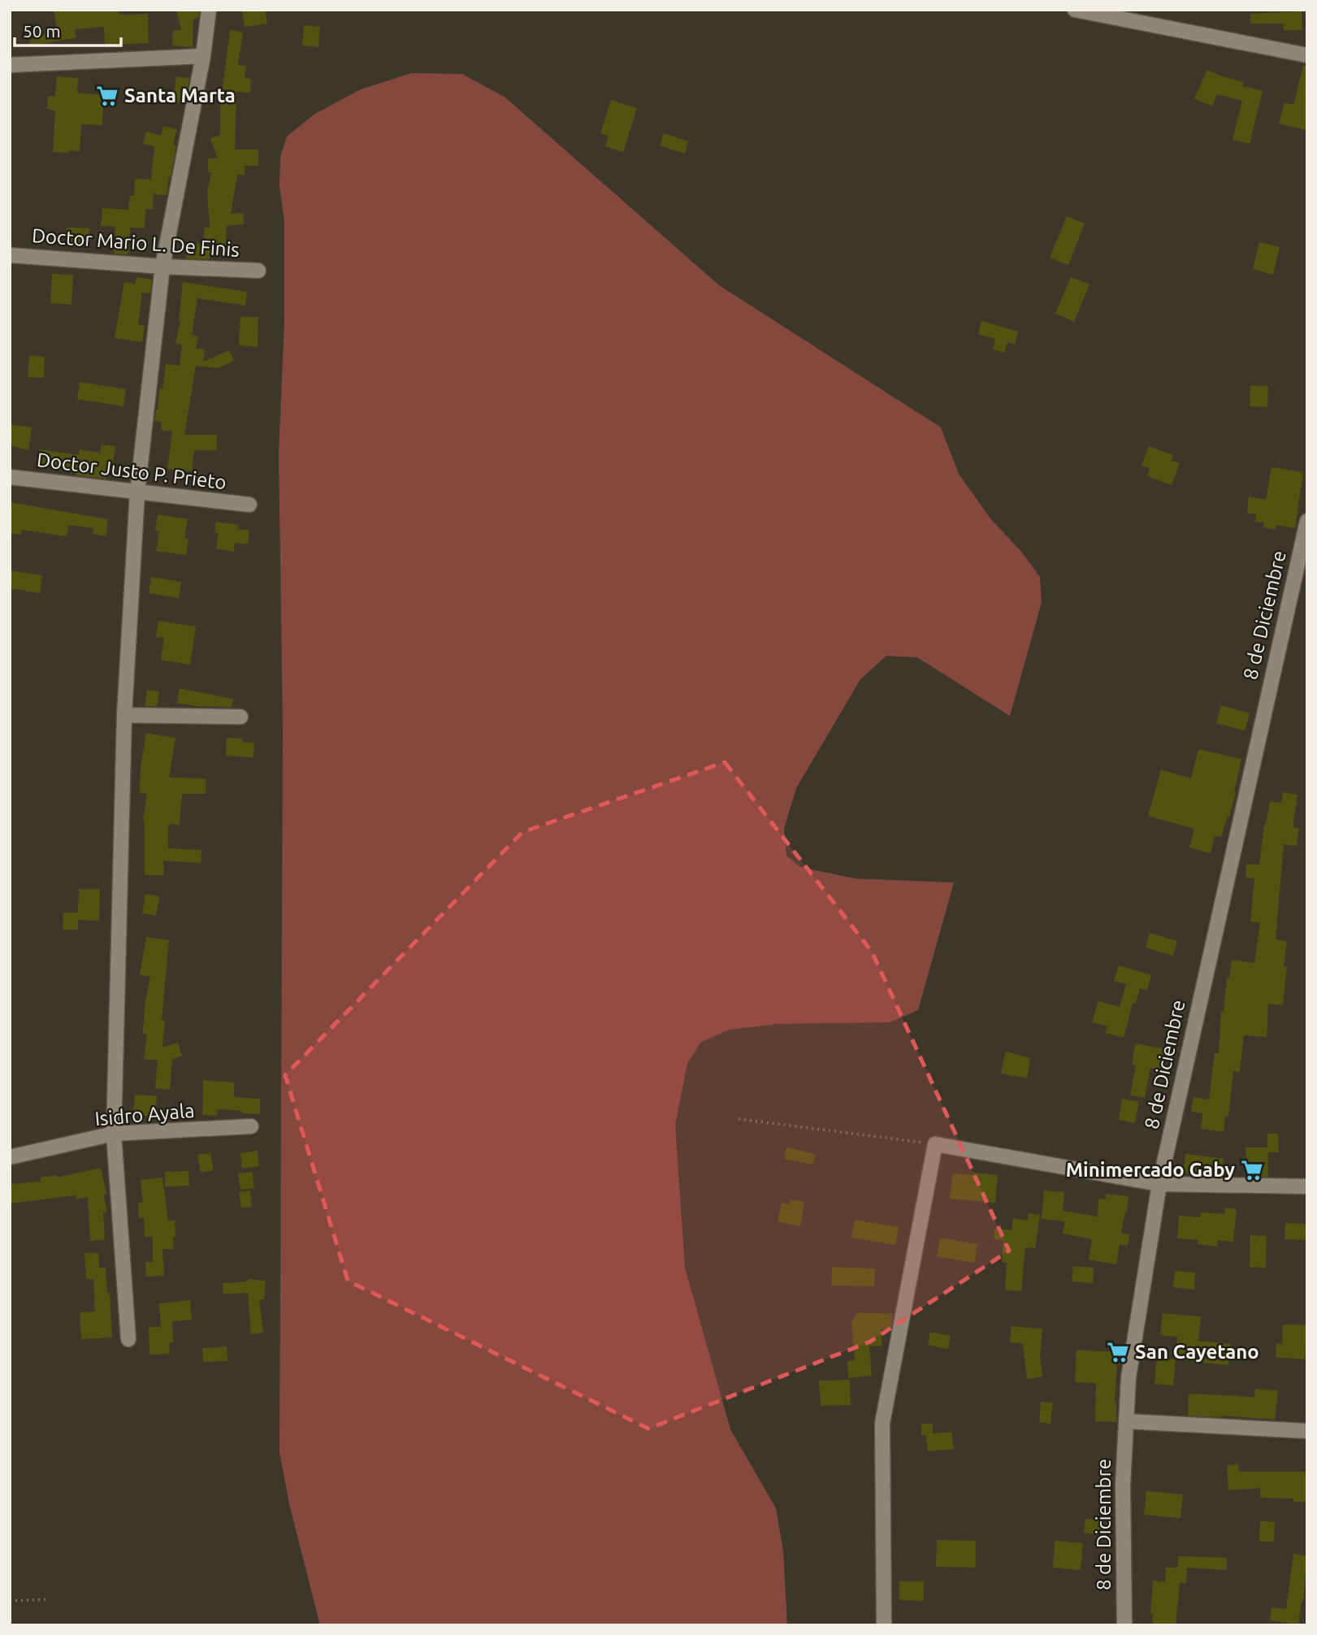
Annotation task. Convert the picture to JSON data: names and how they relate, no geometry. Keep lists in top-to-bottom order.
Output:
{
  "streets": {
    "street": [
      "Doctor Mario L. De Finis",
      "Doctor Justo P. Prieto",
      "8 de Diciembre",
      "Isidro Ayala"
    ]
  },
  "places": {
    "supermarket": ["Santa Marta", "Minimercado Gaby", "San Cayetano"]
  },
  "scale_bar": "50 m"
}
